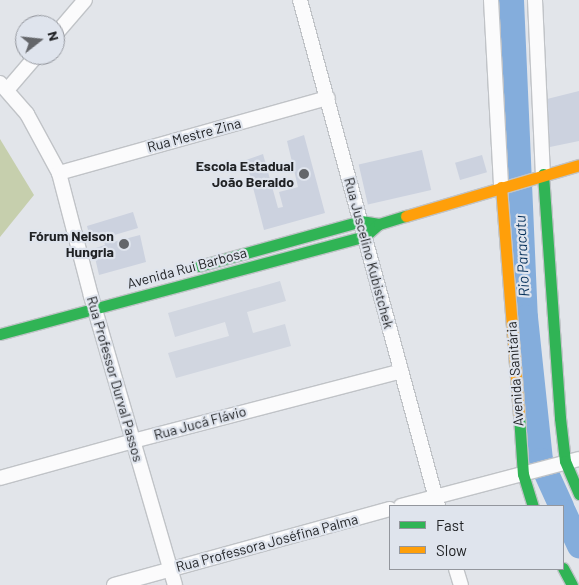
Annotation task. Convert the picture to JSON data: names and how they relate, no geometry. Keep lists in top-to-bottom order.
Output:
{
  "streets": {
    "street": [
      "Rua Mestre Zina",
      "Rua Juscelino Kubistchek",
      "Avenida Rui Barbosa",
      "Avenida Sanitária",
      "Rua Professor Durval Passos",
      "Rua Jucá Flávio",
      "Rua Professora Joséfina Palma"
    ]
  },
  "crossings": [
    ["Rua Mestre Zina", "Rua Juscelino Kubistchek"],
    ["Rua Mestre Zina", "Rua Professor Durval Passos"],
    ["Rua Juscelino Kubistchek", "Avenida Rui Barbosa"],
    ["Rua Juscelino Kubistchek", "Rua Jucá Flávio"],
    ["Avenida Rui Barbosa", "Avenida Sanitária"],
    ["Avenida Rui Barbosa", "Rua Professor Durval Passos"],
    ["Rua Professor Durval Passos", "Rua Jucá Flávio"],
    ["Rua Professor Durval Passos", "Rua Professora Joséfina Palma"]
  ],
  "water": ["Rio Paracatu"],
  "places": ["Escola Estadual João Beraldo", "Fórum Nelson Hungria"],
  "legend": ["Fast", "Slow"],
  "north": "right"
}
